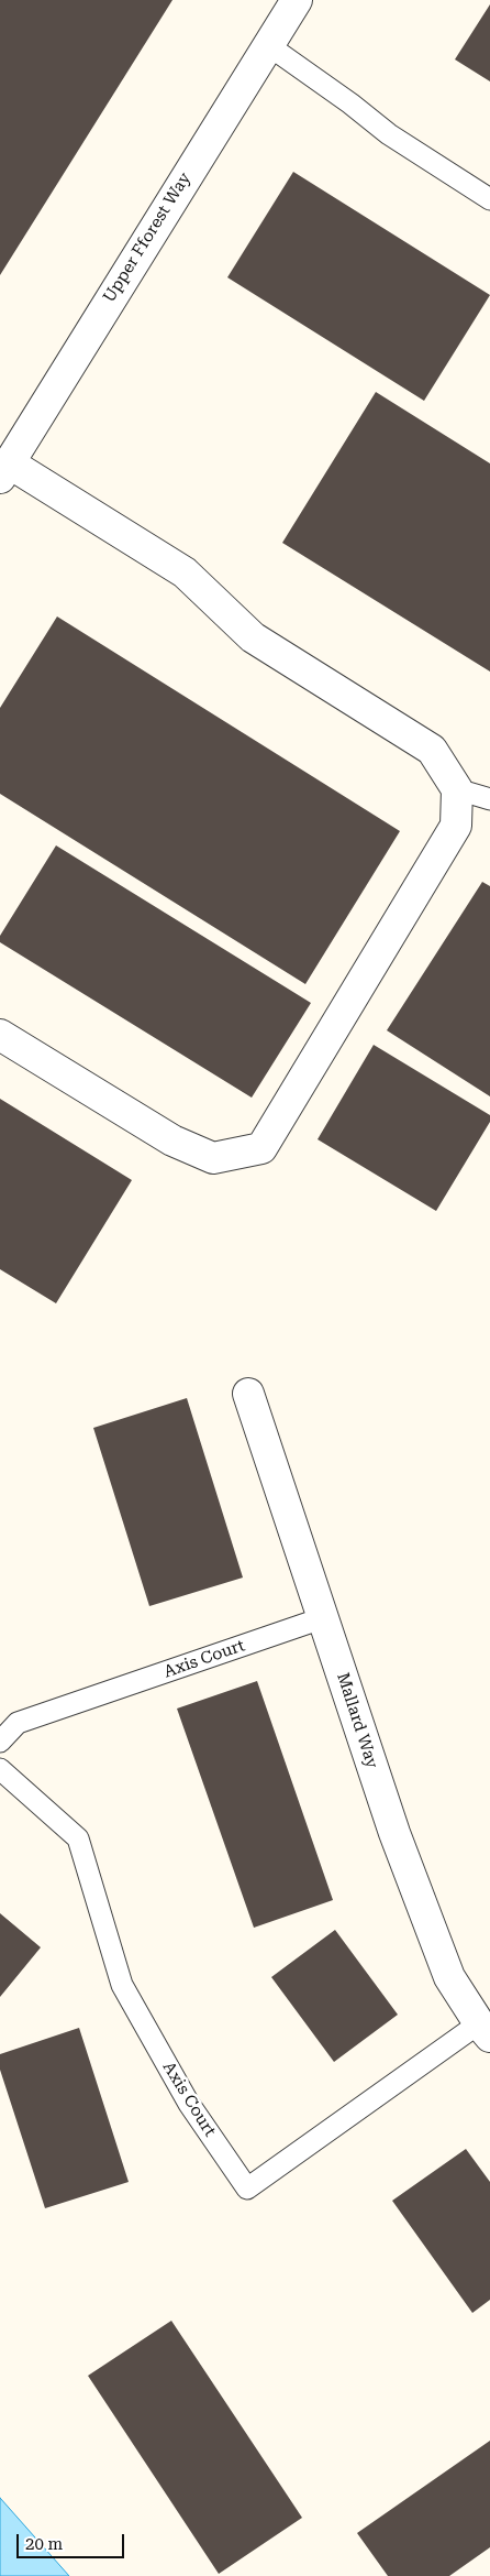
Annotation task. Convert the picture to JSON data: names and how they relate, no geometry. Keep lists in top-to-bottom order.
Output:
{
  "streets": {
    "street": ["Upper Fforest Way", "Mallard Way"],
    "lane": ["Axis Court"]
  },
  "crossings": [
    ["Axis Court", "Mallard Way"]
  ],
  "scale_bar": "20 m"
}
